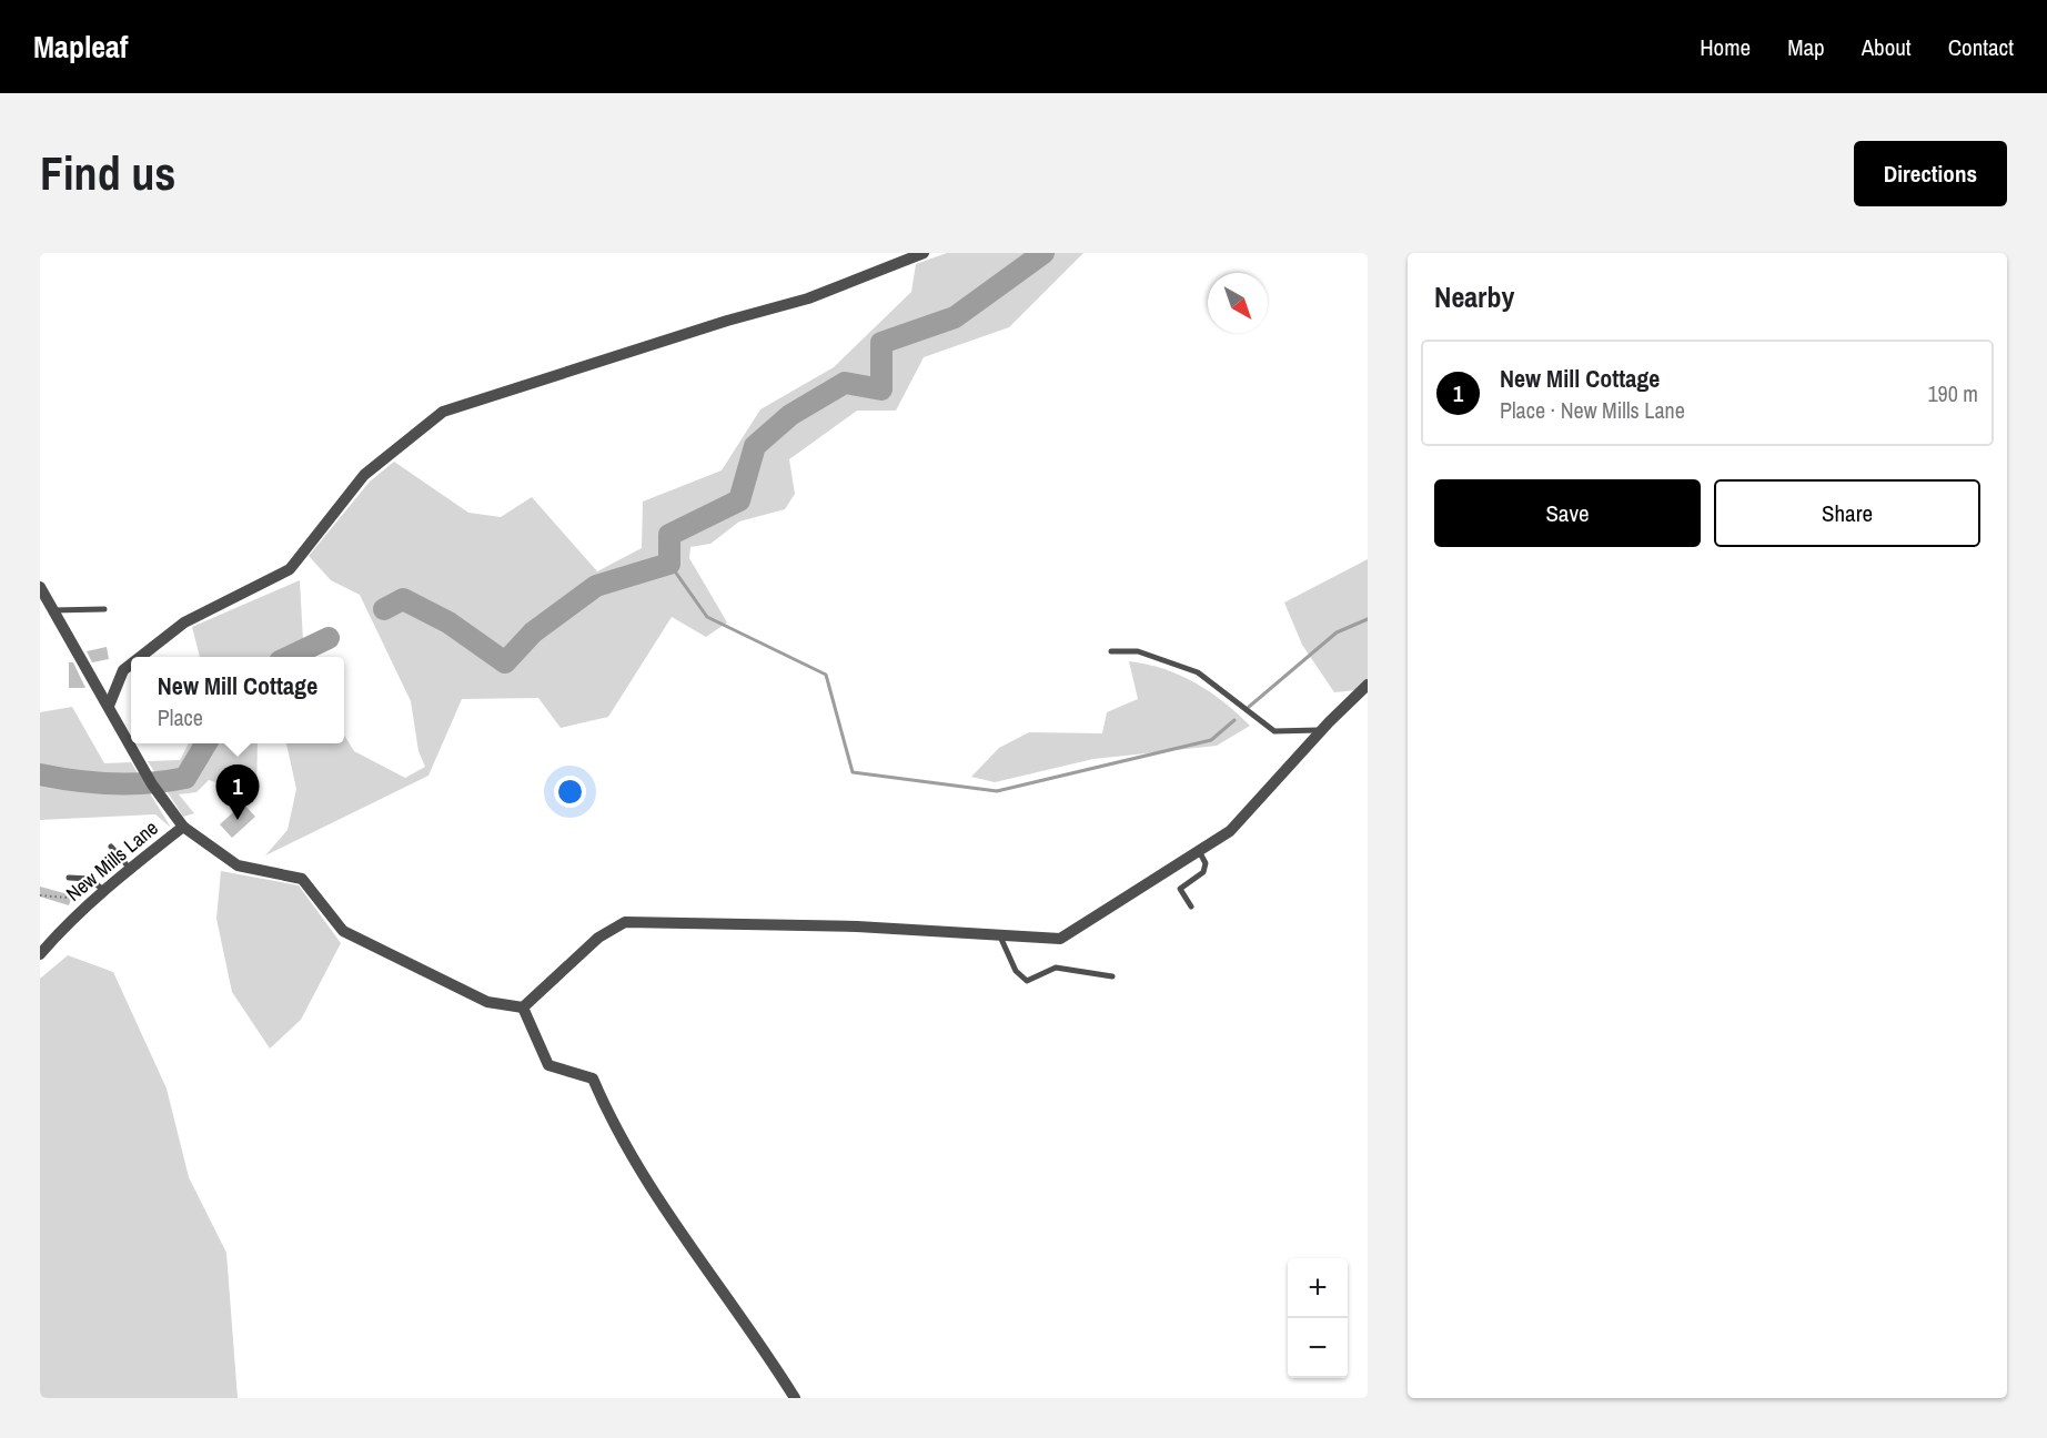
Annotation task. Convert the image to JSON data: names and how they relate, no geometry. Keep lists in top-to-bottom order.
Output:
{
  "streets": {
    "street": ["New Mills Lane"]
  },
  "north": "bottom right",
  "page": {
    "header": "Mapleaf",
    "nav": [
      "Home",
      "Map",
      "About",
      "Contact"
    ],
    "buttons": [
      "Directions",
      ["Save", "Share"]
    ],
    "title": "Find us",
    "heading": "Nearby",
    "list": [
      {
        "mark": "1",
        "name": "New Mill Cottage",
        "note": "Place · New Mills Lane",
        "value": "190 m"
      }
    ],
    "popup": ["New Mill Cottage", "Place"],
    "pins": "1",
    "map_buttons": ["+", "−"]
  }
}
